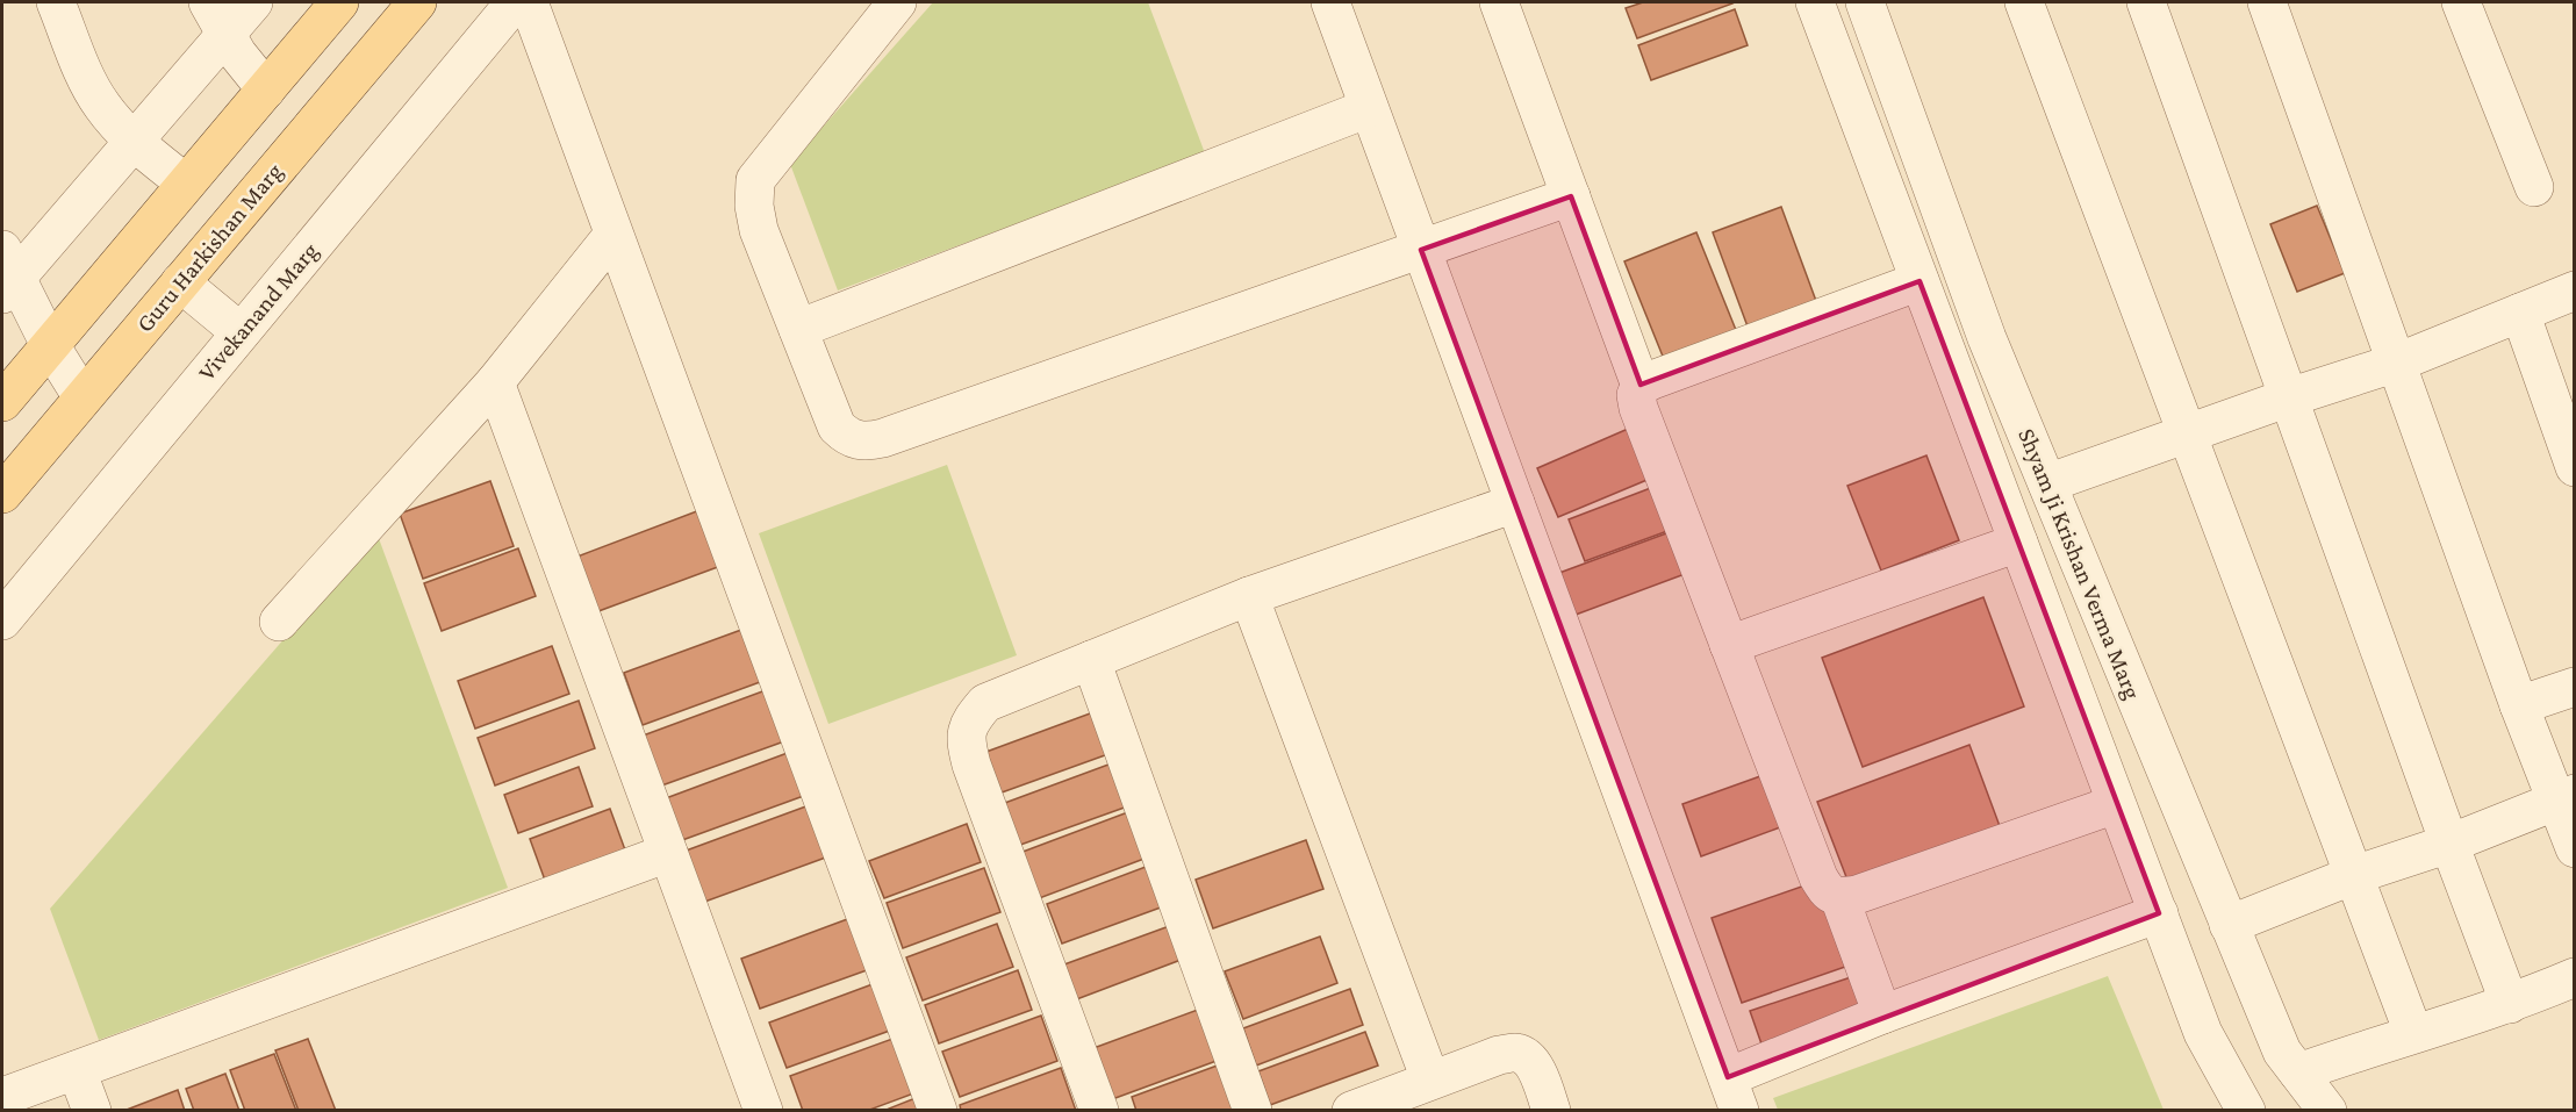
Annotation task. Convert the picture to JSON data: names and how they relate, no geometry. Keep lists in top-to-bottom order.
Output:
{
  "streets": {
    "main road": ["Guru Harkishan Marg"],
    "street": ["Vivekanand Marg", "Shyam Ji Krishan Verma Marg"]
  }
}
